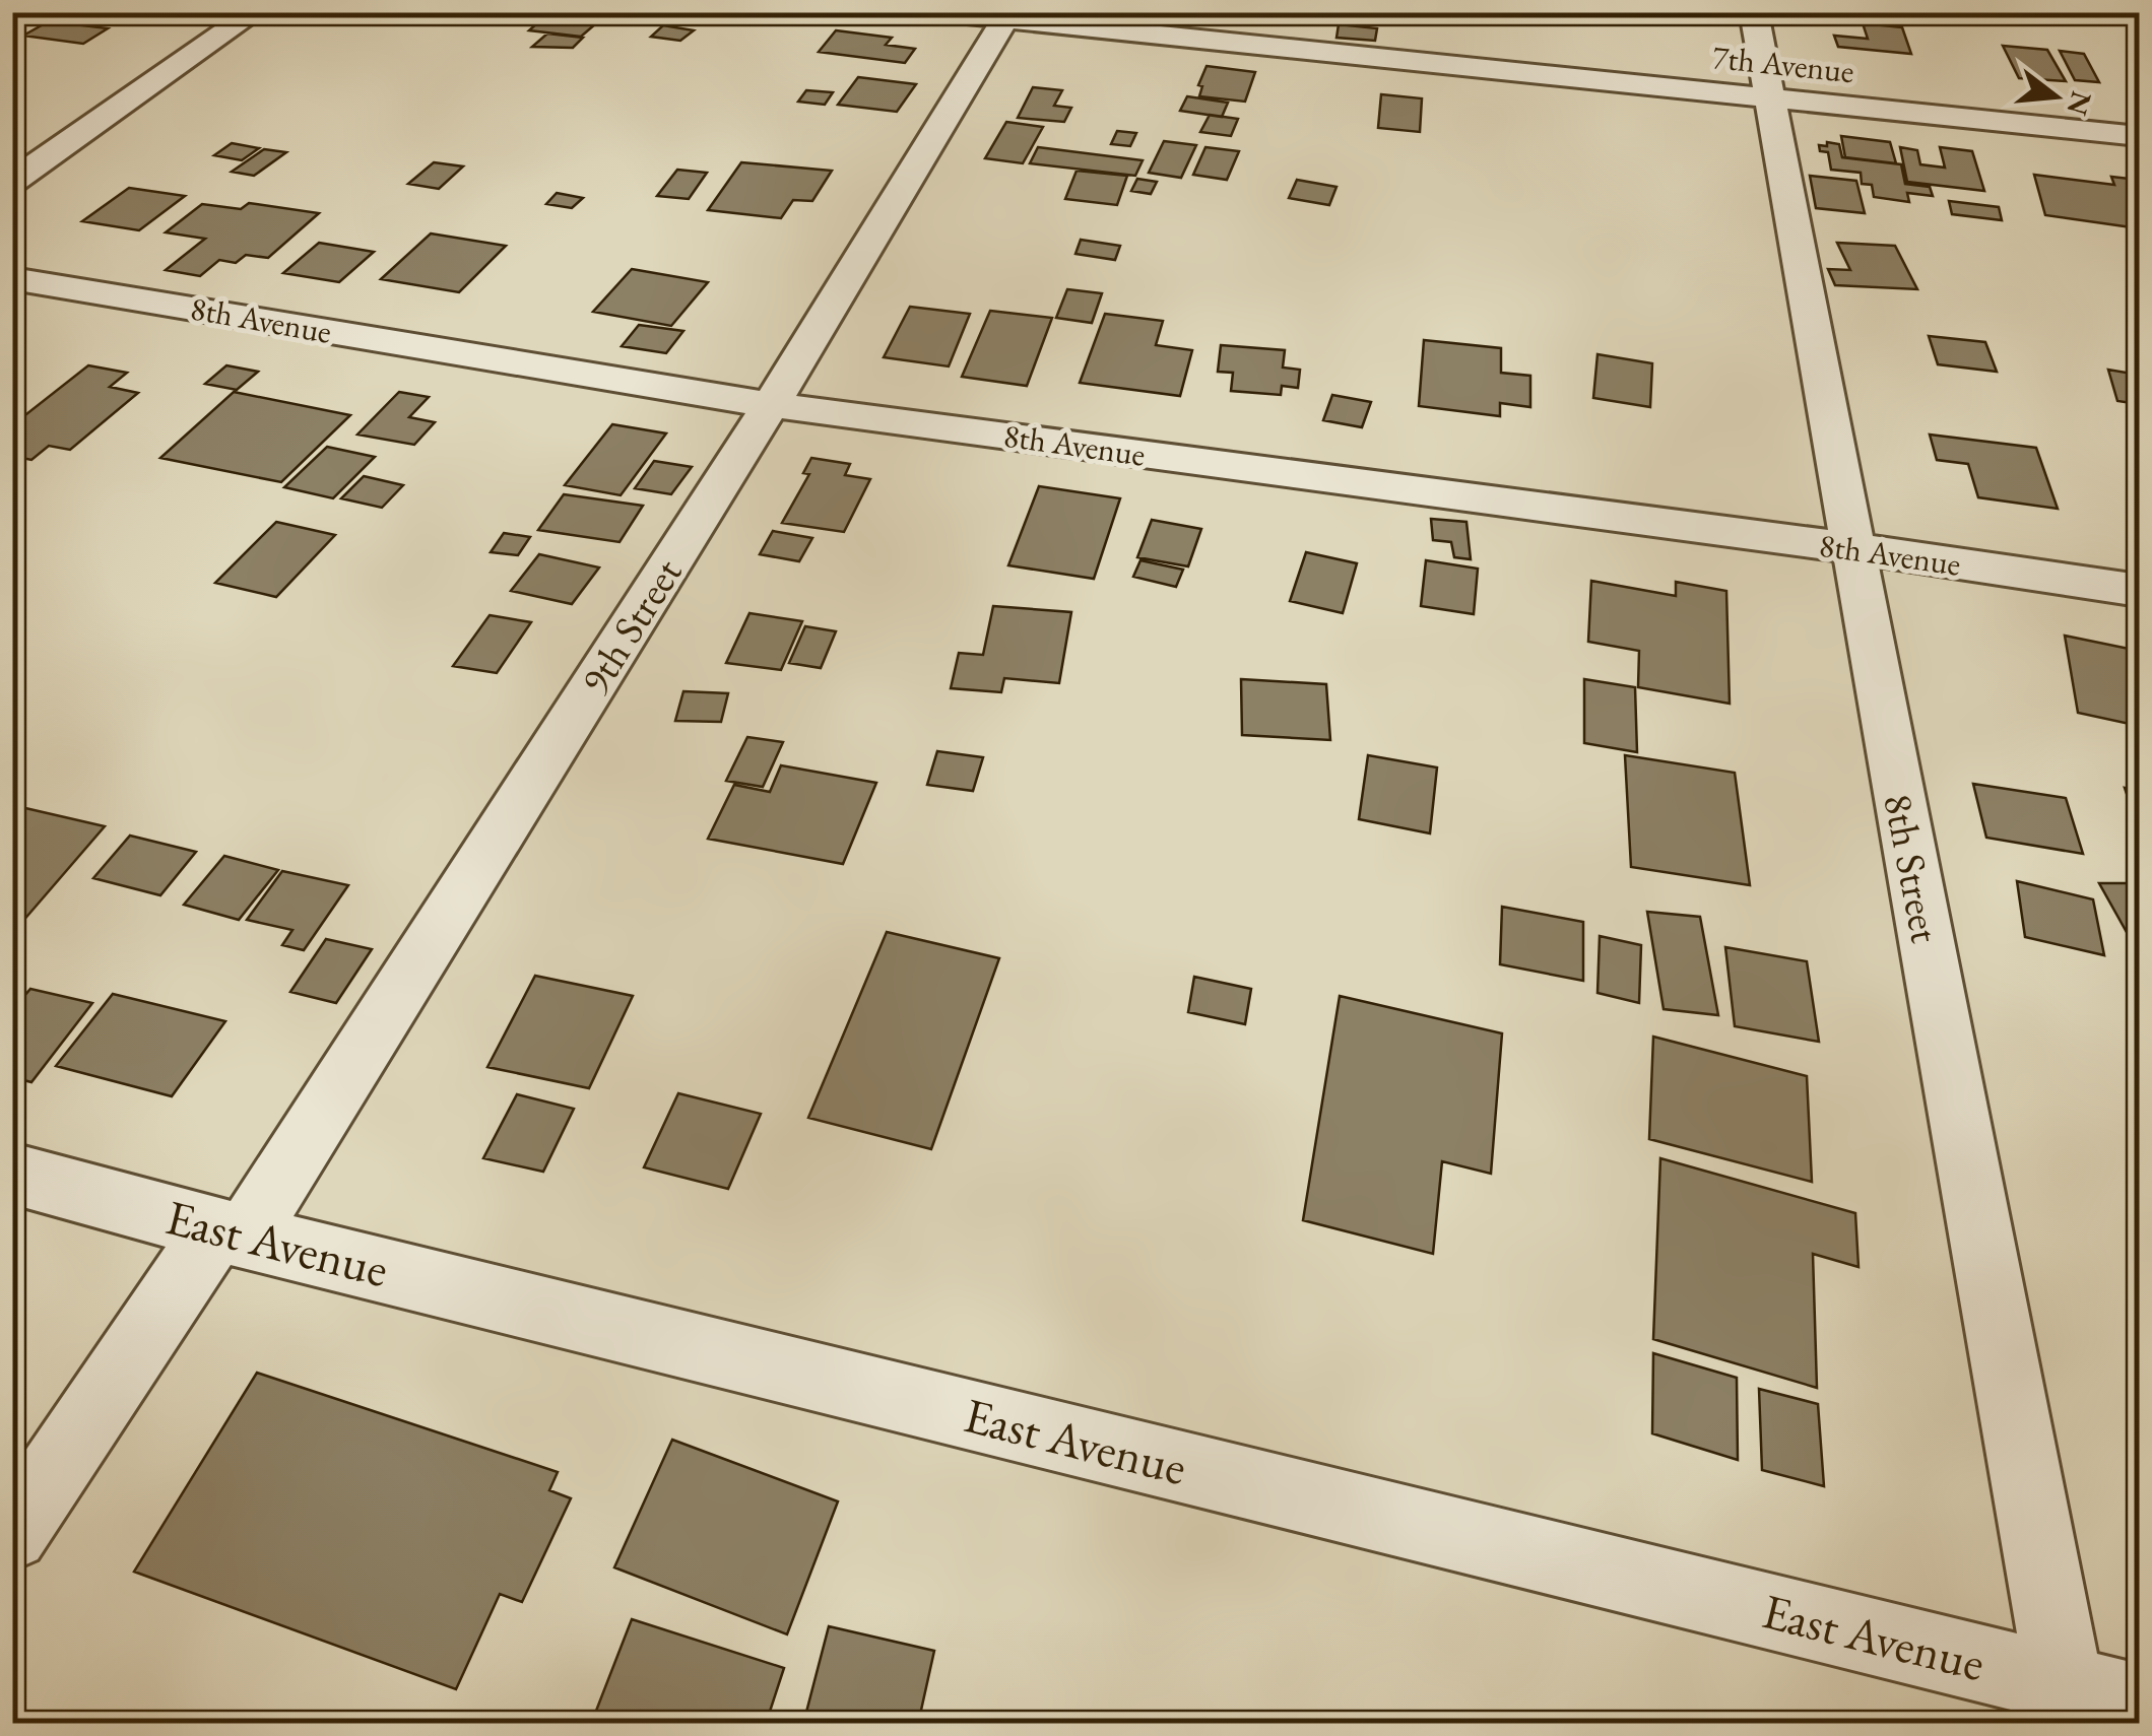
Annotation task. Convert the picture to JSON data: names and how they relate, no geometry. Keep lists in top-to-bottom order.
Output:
{
  "streets": {
    "street": [
      "7th Avenue",
      "8th Avenue",
      "9th Street",
      "8th Street",
      "East Avenue"
    ]
  },
  "crossings": [
    ["7th Avenue", "9th Street"],
    ["7th Avenue", "8th Street"],
    ["8th Avenue", "9th Street"],
    ["8th Avenue", "8th Street"],
    ["9th Street", "East Avenue"],
    ["8th Street", "East Avenue"]
  ],
  "north": "right"
}
